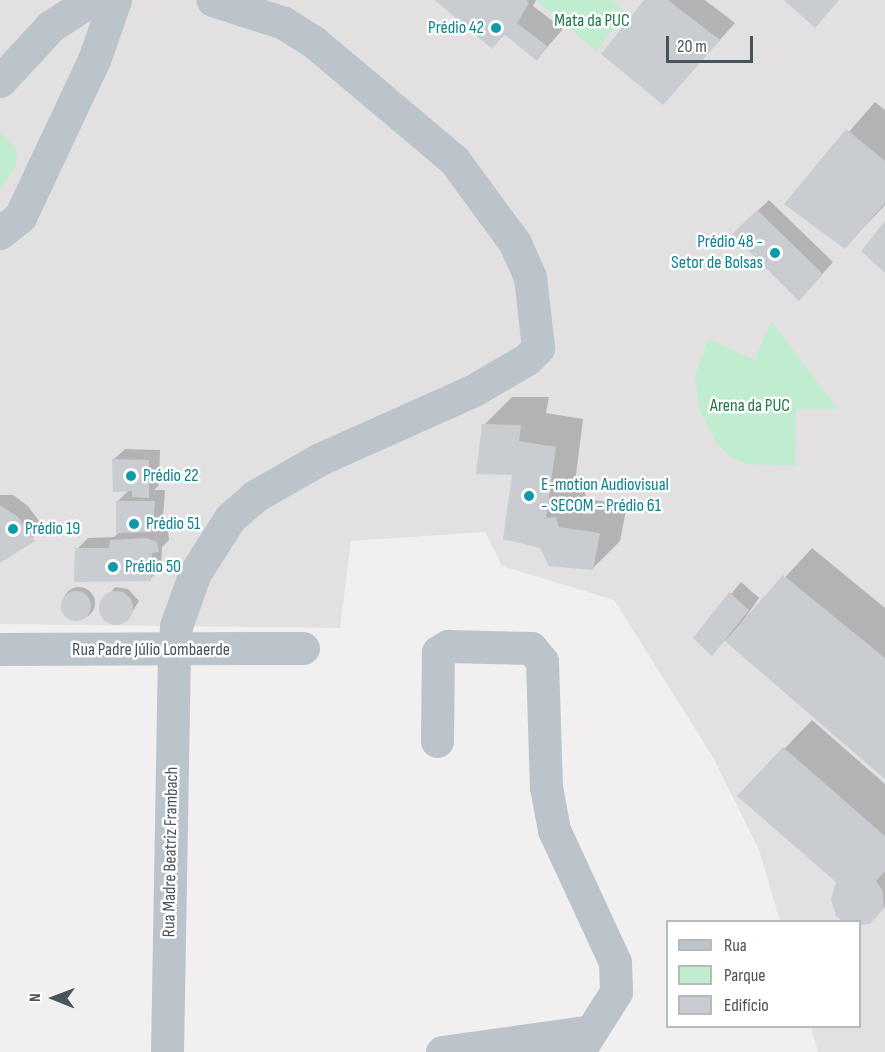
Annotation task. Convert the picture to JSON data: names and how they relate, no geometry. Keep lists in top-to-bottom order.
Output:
{
  "streets": {
    "street": ["Rua Padre Júlio Lombaerde", "Rua Madre Beatriz Frambach"]
  },
  "crossings": [
    ["Rua Padre Júlio Lombaerde", "Rua Madre Beatriz Frambach"]
  ],
  "parks": ["Mata da PUC", "Arena da PUC"],
  "places": [
    "Prédio 42",
    "Prédio 48 - Setor de Bolsas",
    "Prédio 22",
    "E-motion Audiovisual - SECOM - Prédio 61",
    "Prédio 51",
    "Prédio 19",
    "Prédio 50"
  ],
  "legend": ["Rua", "Parque", "Edifício"],
  "scale_bar": "20 m",
  "north": "left"
}
